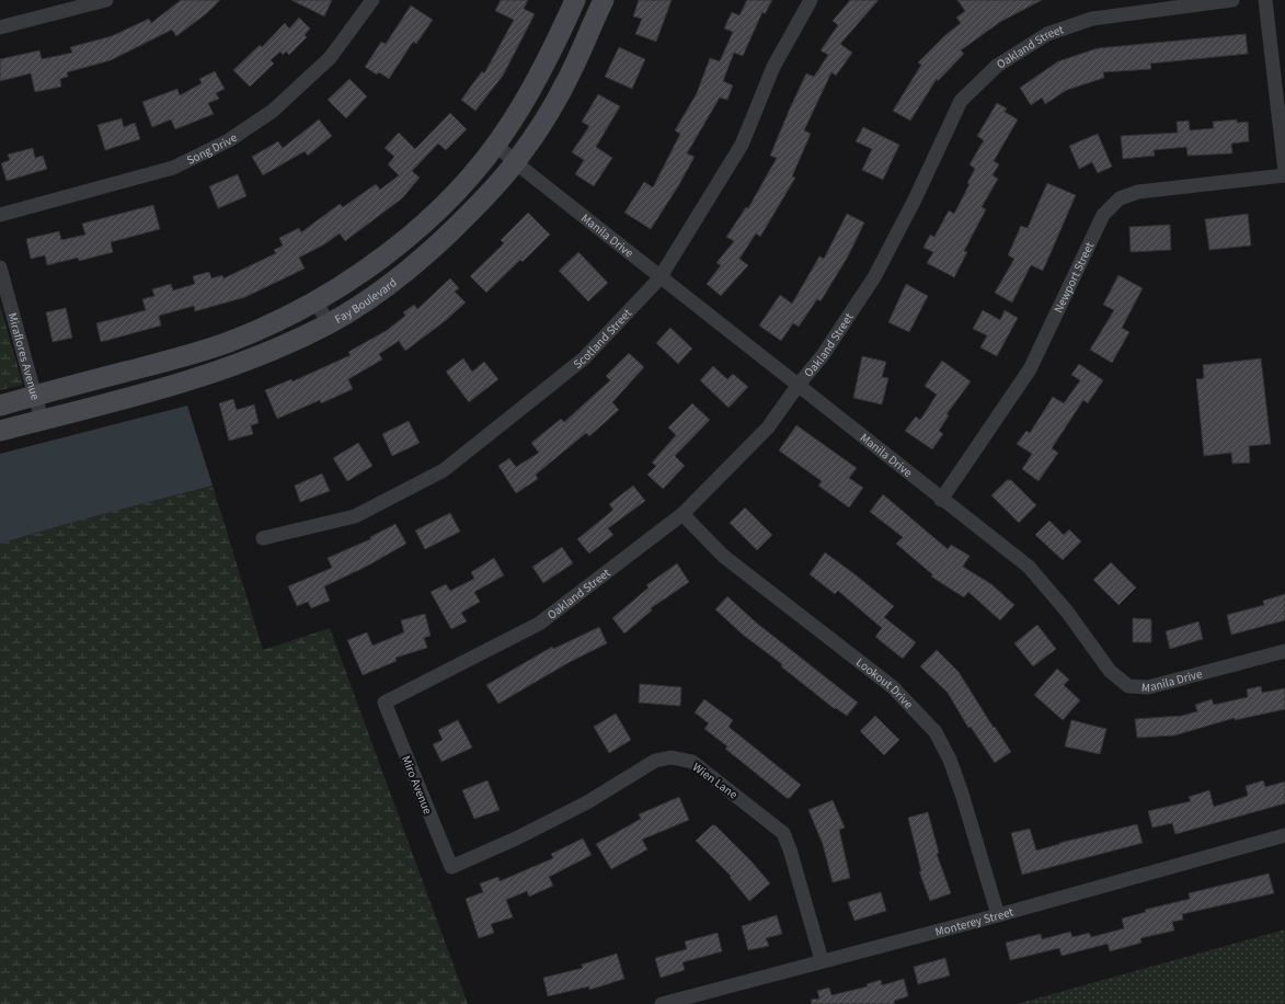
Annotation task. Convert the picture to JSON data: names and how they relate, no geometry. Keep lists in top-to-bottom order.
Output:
{
  "streets": {
    "main road": ["Fay Boulevard"],
    "street": [
      "Oakland Street",
      "Song Drive",
      "Manila Drive",
      "Newport Street",
      "Scotland Street",
      "Miraflores Avenue",
      "Lookout Drive",
      "Wien Lane",
      "Miro Avenue",
      "Monterey Street"
    ]
  },
  "crossings": [
    ["Oakland Street", "Manila Drive"],
    ["Oakland Street", "Lookout Drive"],
    ["Oakland Street", "Miro Avenue"],
    ["Manila Drive", "Newport Street"],
    ["Manila Drive", "Fay Boulevard"],
    ["Manila Drive", "Scotland Street"],
    ["Fay Boulevard", "Miraflores Avenue"],
    ["Lookout Drive", "Monterey Street"],
    ["Wien Lane", "Miro Avenue"],
    ["Wien Lane", "Monterey Street"]
  ]
}
